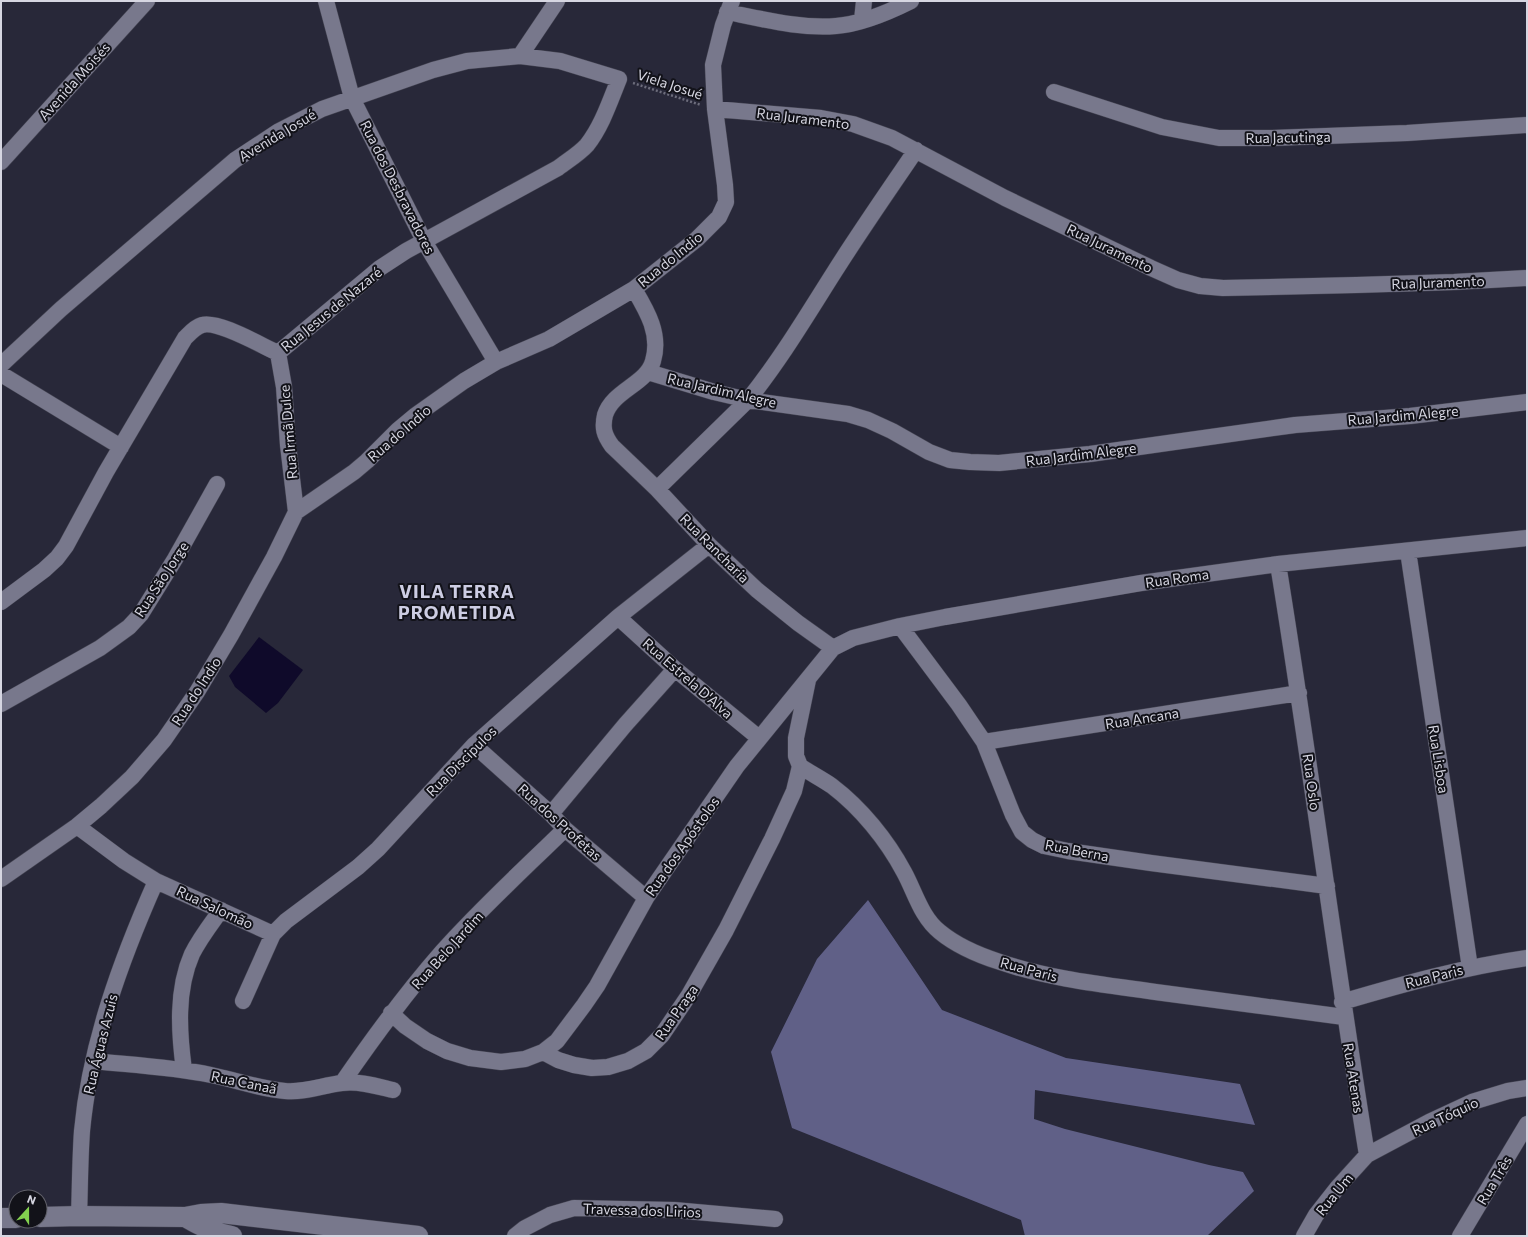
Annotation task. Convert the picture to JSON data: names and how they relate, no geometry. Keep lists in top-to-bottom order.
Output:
{
  "streets": {
    "street": [
      "Avenida Moisés",
      "Rua Juramento",
      "Avenida Josué",
      "Rua Jacutinga",
      "Rua dos Desbravadores",
      "Rua do Indio",
      "Rua Jesus de Nazaré",
      "Rua Jardim Alegre",
      "Rua Irmã Dulce",
      "Rua Rancharia",
      "Rua Roma",
      "Rua São Jorge",
      "Rua Estrela D'Alva",
      "Rua Ancana",
      "Rua Lisboa",
      "Rua Discipulos",
      "Rua Oslo",
      "Rua dos Profetas",
      "Rua dos Apóstolos",
      "Rua Berna",
      "Rua Salomão",
      "Rua Belo Jardim",
      "Rua Paris",
      "Rua Praga",
      "Rua Águas Azuis",
      "Rua Atenas",
      "Rua Canaã",
      "Rua Tóquio",
      "Rua Três",
      "Rua Um",
      "Travessa dos Lirios"
    ],
    "path": ["Viela Josué"]
  },
  "crossings": [
    ["Viela Josué", "Rua Juramento"],
    ["Viela Josué", "Avenida Josué"],
    ["Viela Josué", "Rua do Indio"],
    ["Viela Josué", "Rua Jesus de Nazaré"],
    ["Rua Juramento", "Rua do Indio"],
    ["Avenida Josué", "Rua dos Desbravadores"],
    ["Avenida Josué", "Rua Jesus de Nazaré"],
    ["Rua dos Desbravadores", "Rua do Indio"],
    ["Rua dos Desbravadores", "Rua Jesus de Nazaré"],
    ["Rua do Indio", "Rua Irmã Dulce"],
    ["Rua do Indio", "Rua Salomão"],
    ["Rua Jesus de Nazaré", "Rua Irmã Dulce"],
    ["Rua Jardim Alegre", "Rua Rancharia"],
    ["Rua Rancharia", "Rua Roma"],
    ["Rua Rancharia", "Rua Discipulos"],
    ["Rua Rancharia", "Rua dos Apóstolos"],
    ["Rua Roma", "Rua Lisboa"],
    ["Rua Roma", "Rua Oslo"],
    ["Rua Roma", "Rua dos Apóstolos"],
    ["Rua Roma", "Rua Berna"],
    ["Rua Estrela D'Alva", "Rua Discipulos"],
    ["Rua Estrela D'Alva", "Rua dos Apóstolos"],
    ["Rua Ancana", "Rua Oslo"],
    ["Rua Ancana", "Rua Berna"],
    ["Rua Lisboa", "Rua Paris"],
    ["Rua Discipulos", "Rua dos Profetas"],
    ["Rua Discipulos", "Rua Salomão"],
    ["Rua Oslo", "Rua Berna"],
    ["Rua Oslo", "Rua Paris"],
    ["Rua Oslo", "Rua Atenas"],
    ["Rua dos Profetas", "Rua dos Apóstolos"],
    ["Rua dos Profetas", "Rua Belo Jardim"],
    ["Rua dos Apóstolos", "Rua Praga"],
    ["Rua Salomão", "Rua Águas Azuis"],
    ["Rua Belo Jardim", "Rua Canaã"],
    ["Rua Paris", "Rua Praga"],
    ["Rua Paris", "Rua Atenas"],
    ["Rua Águas Azuis", "Rua Canaã"],
    ["Rua Atenas", "Rua Tóquio"],
    ["Rua Atenas", "Rua Um"],
    ["Rua Tóquio", "Rua Um"]
  ],
  "districts": ["VILA TERRA PROMETIDA"],
  "north": "top"
}
